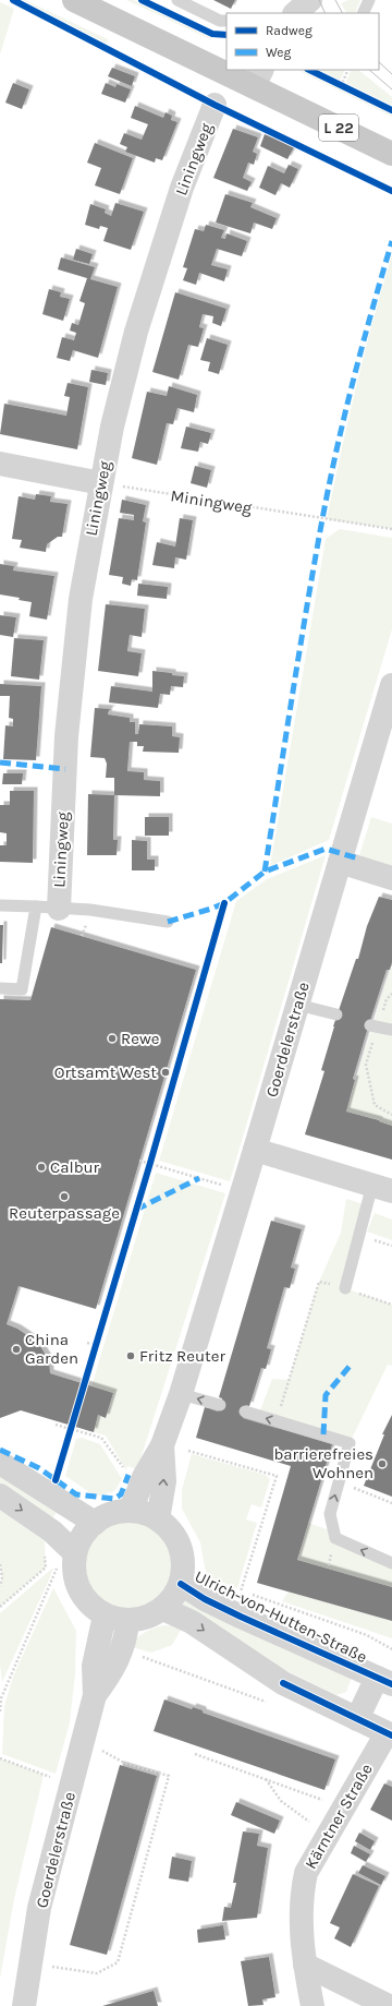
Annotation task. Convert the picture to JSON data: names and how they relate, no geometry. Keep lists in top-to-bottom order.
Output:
{
  "streets": {
    "main road": ["L 22"],
    "street": [
      "Liningweg",
      "Goerdelerstraße",
      "Ulrich-von-Hutten-Straße",
      "Kärntner Straße"
    ],
    "path": ["Miningweg"]
  },
  "crossings": [
    ["Liningweg", "Miningweg"],
    ["Goerdelerstraße", "Ulrich-von-Hutten-Straße"]
  ],
  "places": [
    "Rewe",
    "Ortsamt West",
    "Calbur",
    "Reuterpassage",
    "China Garden",
    "Fritz Reuter",
    "barrierefreies Wohnen"
  ],
  "legend": ["Radweg", "Weg"]
}
